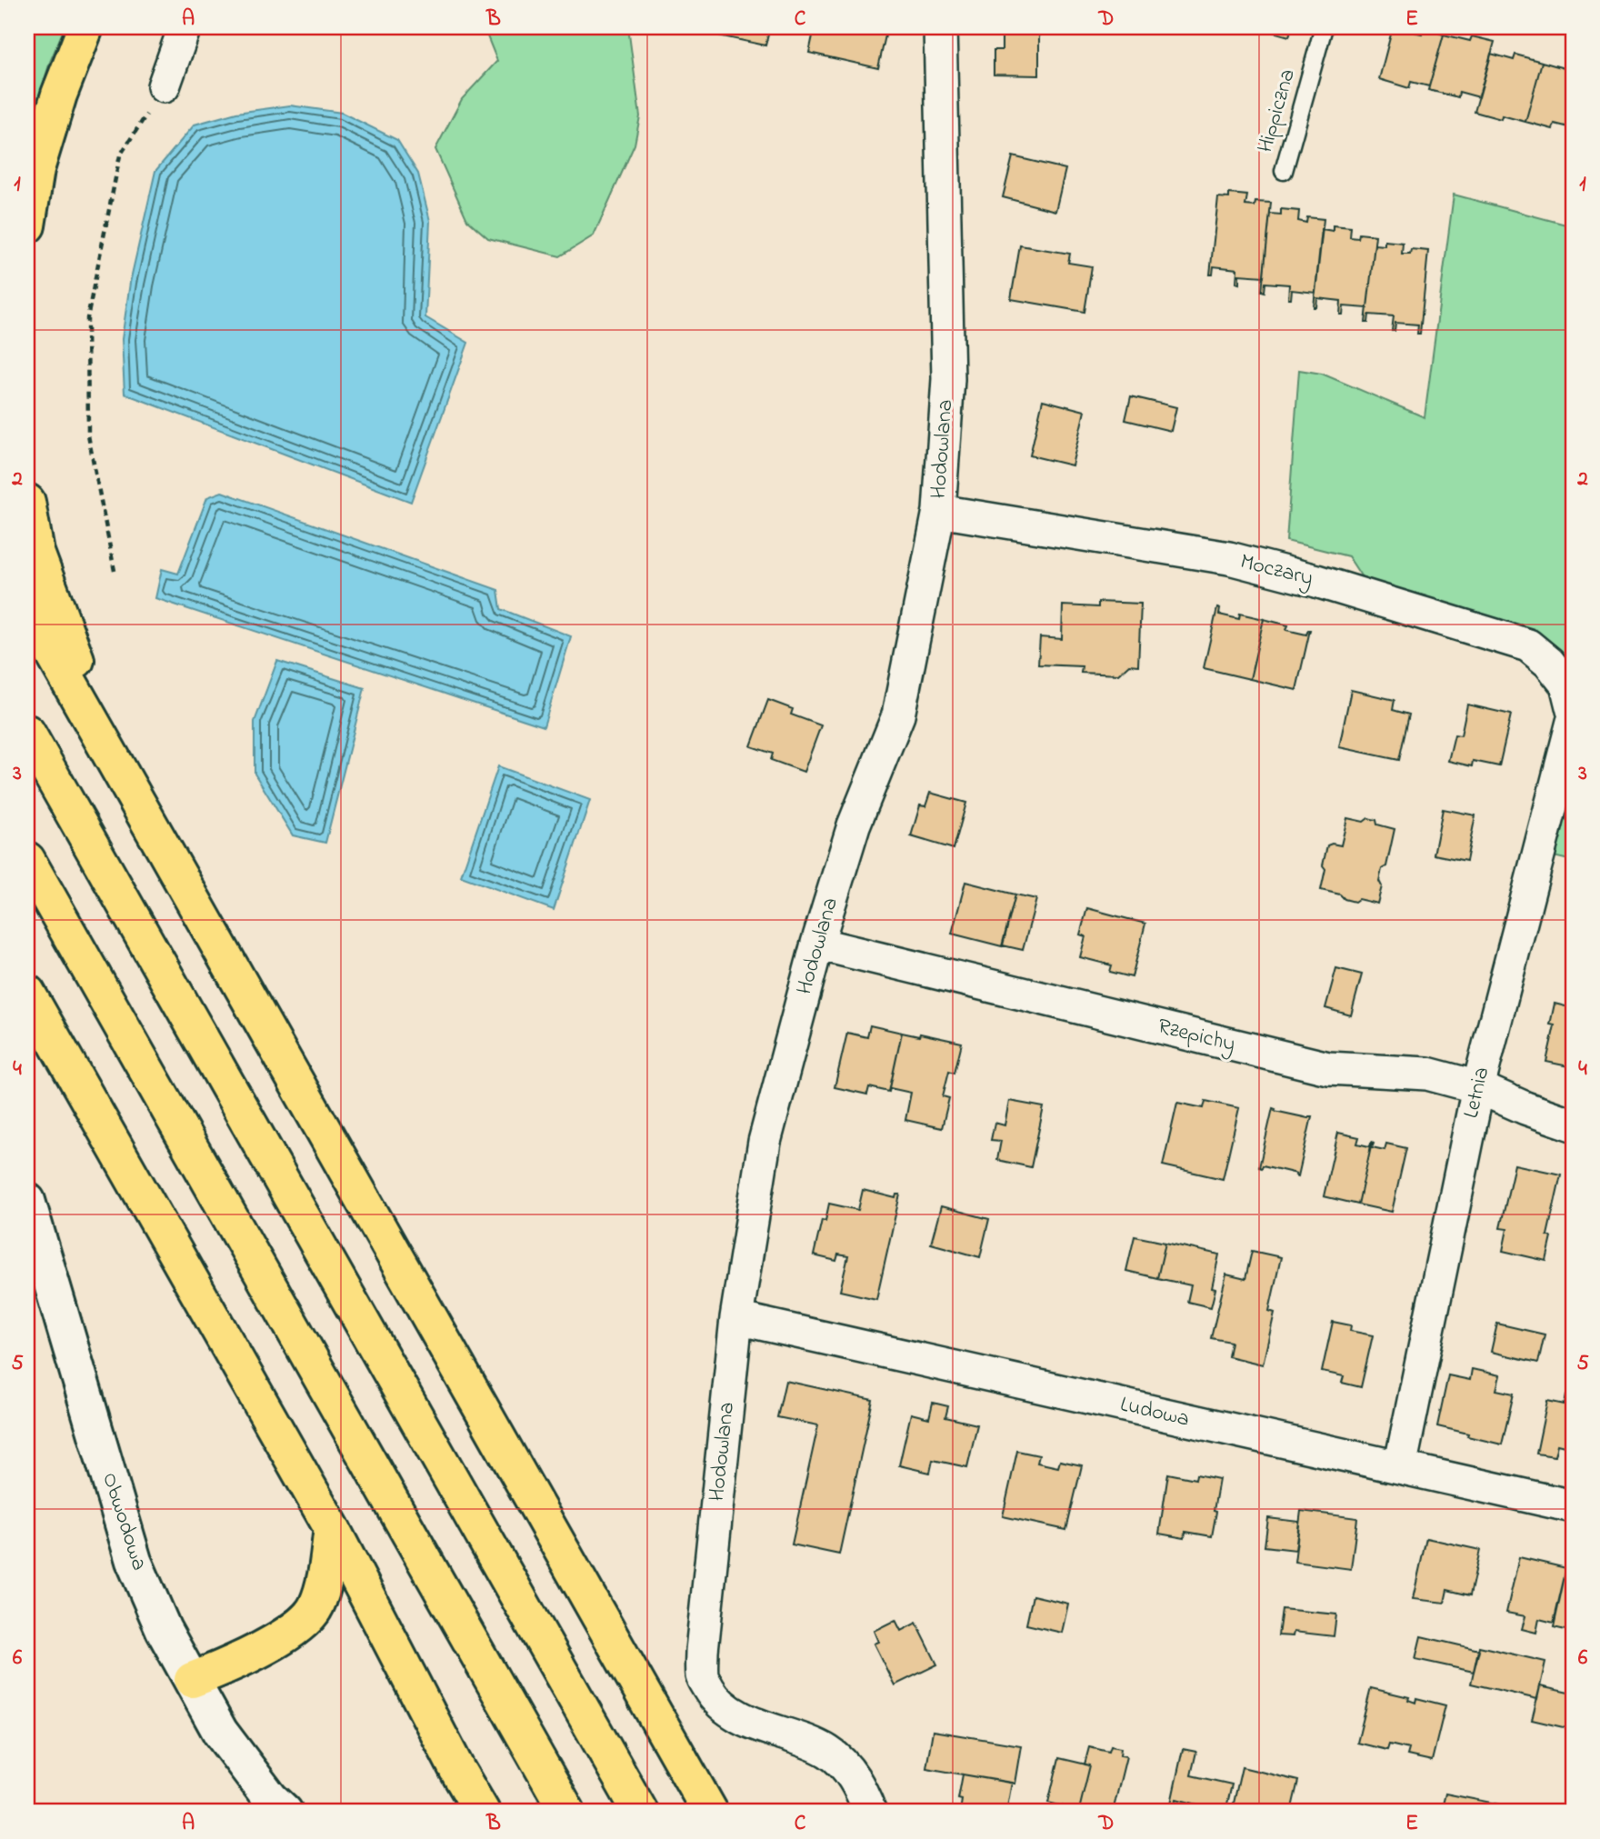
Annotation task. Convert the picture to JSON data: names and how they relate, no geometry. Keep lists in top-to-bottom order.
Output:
{
  "streets": {
    "street": [
      "Hodowlana",
      "Moczary",
      "Rzepichy",
      "Letnia",
      "Ludowa",
      "Obwodowa"
    ],
    "lane": ["Hippiczna"]
  },
  "crossings": [
    ["Hodowlana", "Moczary"],
    ["Hodowlana", "Rzepichy"],
    ["Hodowlana", "Ludowa"],
    ["Rzepichy", "Letnia"],
    ["Letnia", "Ludowa"]
  ],
  "grid": {
    "columns": [
      "A",
      "B",
      "C",
      "D",
      "E"
    ],
    "rows": [
      "1",
      "2",
      "3",
      "4",
      "5",
      "6"
    ]
  }
}
